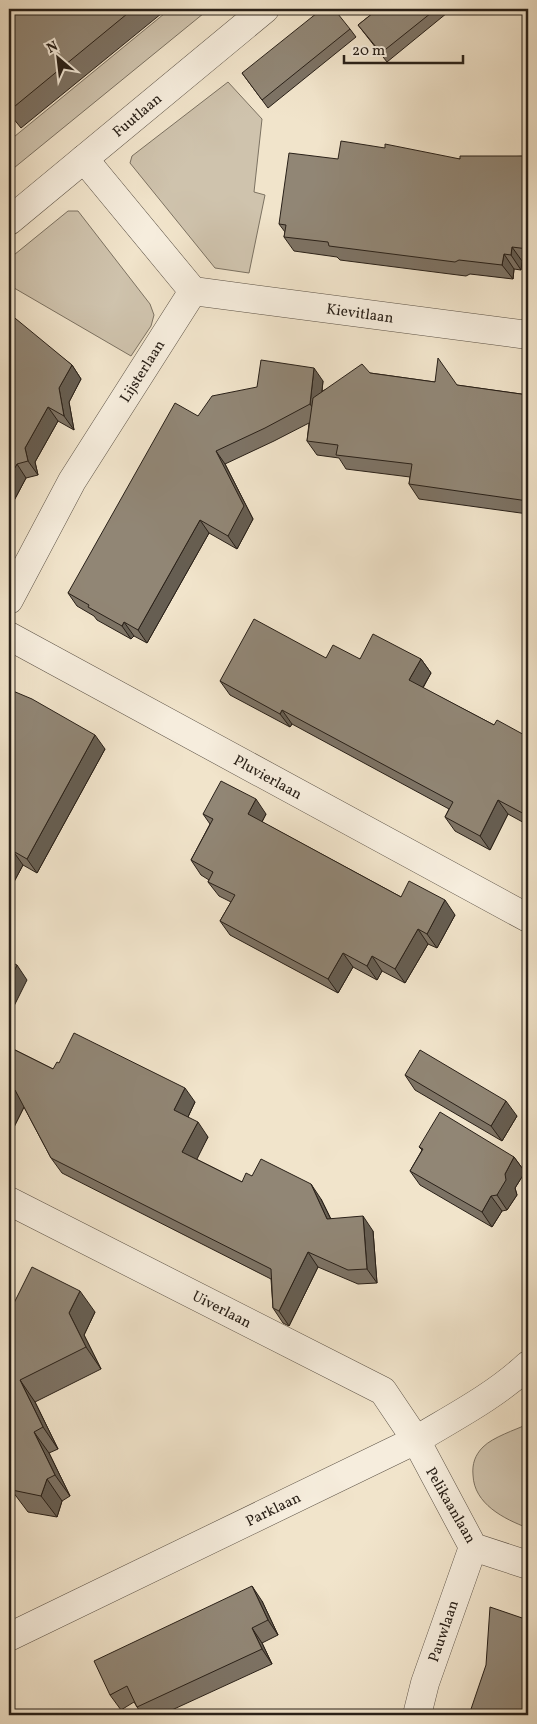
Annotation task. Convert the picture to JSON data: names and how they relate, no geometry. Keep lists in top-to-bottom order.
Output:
{
  "streets": {
    "street": [
      "Fuutlaan",
      "Kievitlaan",
      "Lijsterlaan",
      "Pluvierlaan",
      "Uiverlaan",
      "Pelikaanlaan",
      "Parklaan",
      "Pauwlaan"
    ]
  },
  "crossings": [
    ["Kievitlaan", "Lijsterlaan"],
    ["Uiverlaan", "Pelikaanlaan"],
    ["Uiverlaan", "Parklaan"],
    ["Pelikaanlaan", "Parklaan"],
    ["Pelikaanlaan", "Pauwlaan"]
  ],
  "scale_bar": "20 m",
  "north": "top left"
}
